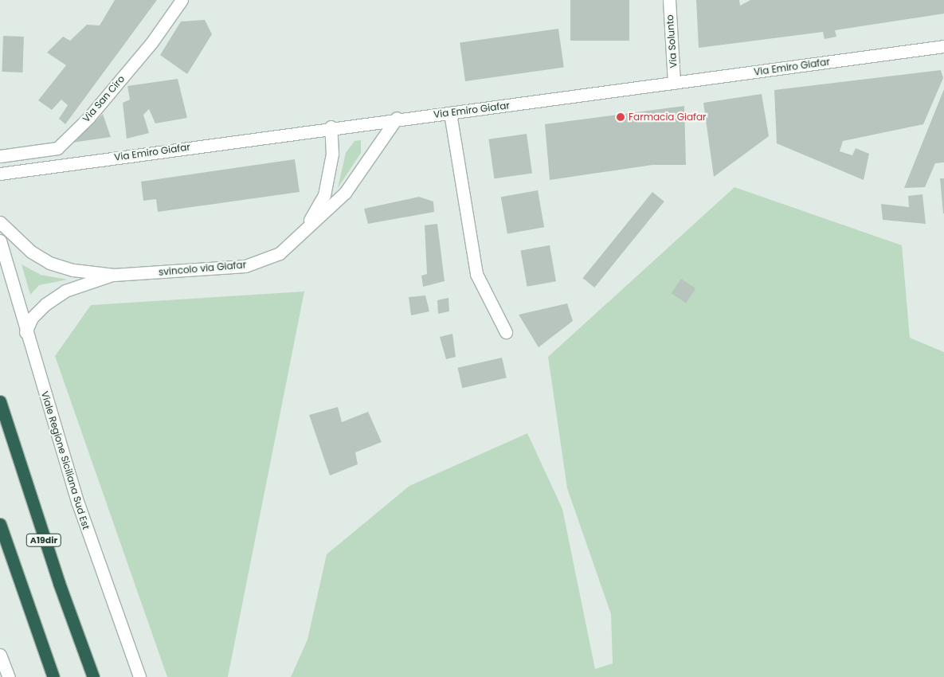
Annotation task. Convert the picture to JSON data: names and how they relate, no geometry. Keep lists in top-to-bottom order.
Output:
{
  "streets": {
    "highway": ["A19dir"],
    "street": [
      "Via Solunto",
      "Via Emiro Giafar",
      "Via San Ciro",
      "svincolo via Giafar",
      "Viale Regione Siciliana Sud Est"
    ]
  },
  "crossings": [
    ["Via Solunto", "Via Emiro Giafar"],
    ["Via Emiro Giafar", "svincolo via Giafar"],
    ["svincolo via Giafar", "Viale Regione Siciliana Sud Est"]
  ],
  "places": ["Farmacia Giafar"]
}
